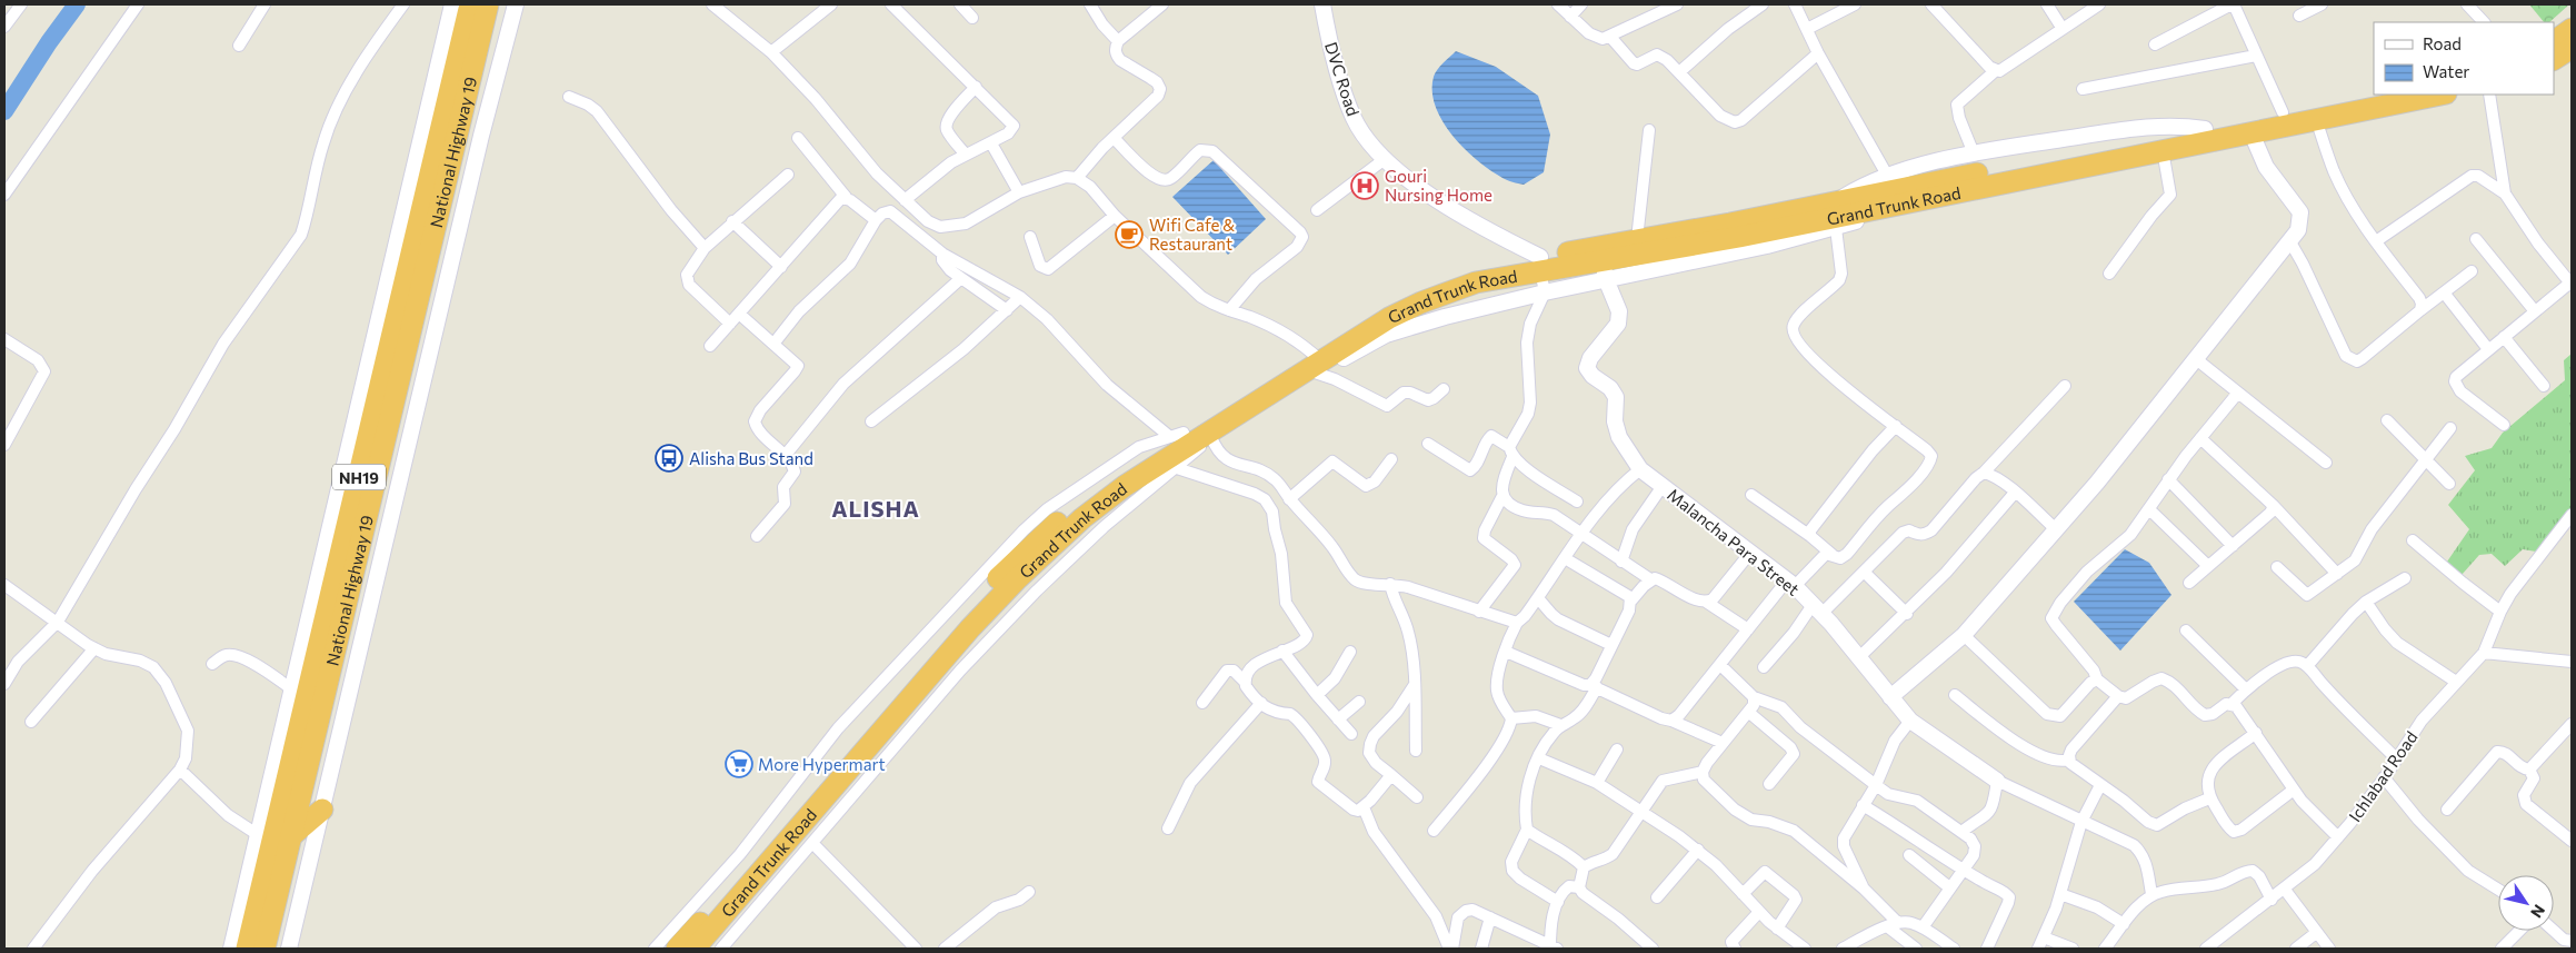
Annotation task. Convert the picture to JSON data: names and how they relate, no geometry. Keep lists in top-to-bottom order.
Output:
{
  "streets": {
    "highway": ["National Highway 19", "Grand Trunk Road", "NH19"],
    "street": ["DVC Road", "Malancha Para Street", "Ichlabad Road"]
  },
  "crossings": [
    ["DVC Road", "Grand Trunk Road"],
    ["National Highway 19", "NH19"],
    ["Grand Trunk Road", "Malancha Para Street"]
  ],
  "districts": ["ALISHA"],
  "places": {
    "hospital": ["Gouri Nursing Home"],
    "cafe": ["Wifi Cafe & Restaurant"],
    "bus stop": ["Alisha Bus Stand"],
    "supermarket": ["More Hypermart"]
  },
  "legend": ["Road", "Water"],
  "north": "bottom right"
}
